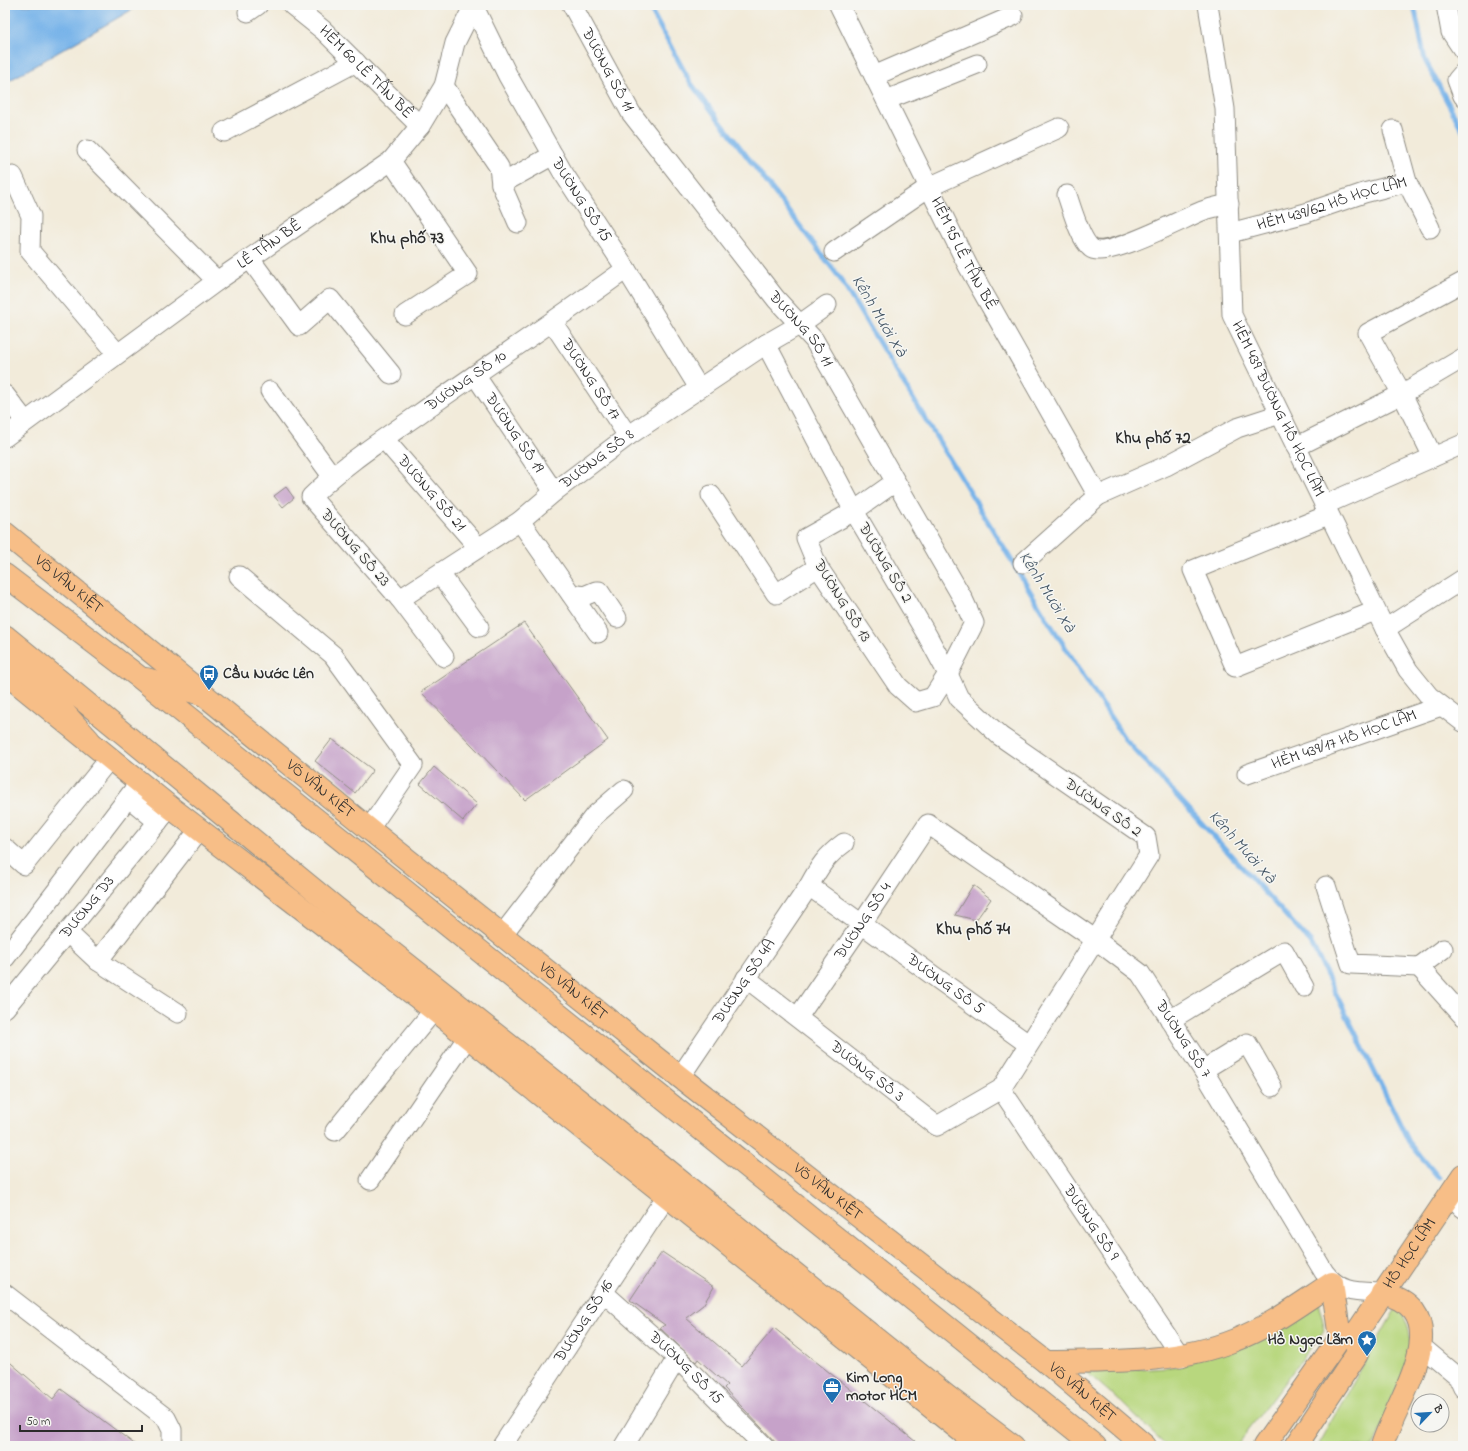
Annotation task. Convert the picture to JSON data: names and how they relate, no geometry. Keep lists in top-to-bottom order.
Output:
{
  "streets": {
    "main road": ["VÕ VĂN KIỆT", "HỒ HỌC LÃM"],
    "street": [
      "ĐƯỜNG SỐ 11",
      "HẺM 60 LÊ TẤN BÊ",
      "ĐƯỜNG SỐ 15",
      "HẺM 439/62 HỒ HỌC LÃM",
      "LÊ TẤN BÊ",
      "HẺM 95 LÊ TẤN BÊ",
      "ĐƯỜNG SỐ 17",
      "ĐƯỜNG SỐ 10",
      "HẺM 439 ĐƯỜNG HỒ HỌC LÃM",
      "ĐƯỜNG SỐ 19",
      "ĐƯỜNG SỐ 8",
      "ĐƯỜNG SỐ 21",
      "ĐƯỜNG SỐ 23",
      "ĐƯỜNG SỐ 2",
      "ĐƯỜNG SỐ 13",
      "HẺM 439/17 HỒ HỌC LÃM",
      "ĐƯỜNG D3",
      "ĐƯỜNG SỐ 4",
      "ĐƯỜNG SỐ 4A",
      "ĐƯỜNG SỐ 5",
      "ĐƯỜNG SỐ 7",
      "ĐƯỜNG SỐ 3",
      "ĐƯỜNG SỐ 9",
      "ĐƯỜNG SỐ 16"
    ]
  },
  "crossings": [
    ["ĐƯỜNG SỐ 11", "ĐƯỜNG SỐ 8"],
    ["ĐƯỜNG SỐ 11", "ĐƯỜNG SỐ 2"],
    ["ĐƯỜNG SỐ 11", "ĐƯỜNG SỐ 13"],
    ["HẺM 60 LÊ TẤN BÊ", "LÊ TẤN BÊ"],
    ["ĐƯỜNG SỐ 15", "LÊ TẤN BÊ"],
    ["ĐƯỜNG SỐ 15", "ĐƯỜNG SỐ 10"],
    ["ĐƯỜNG SỐ 15", "ĐƯỜNG SỐ 8"],
    ["ĐƯỜNG SỐ 15", "ĐƯỜNG SỐ 16"],
    ["HẺM 439/62 HỒ HỌC LÃM", "HẺM 439 ĐƯỜNG HỒ HỌC LÃM"],
    ["ĐƯỜNG SỐ 17", "ĐƯỜNG SỐ 10"],
    ["ĐƯỜNG SỐ 17", "ĐƯỜNG SỐ 8"],
    ["ĐƯỜNG SỐ 10", "ĐƯỜNG SỐ 19"],
    ["ĐƯỜNG SỐ 10", "ĐƯỜNG SỐ 21"],
    ["ĐƯỜNG SỐ 10", "ĐƯỜNG SỐ 23"],
    ["HẺM 439 ĐƯỜNG HỒ HỌC LÃM", "HẺM 439/17 HỒ HỌC LÃM"],
    ["ĐƯỜNG SỐ 19", "ĐƯỜNG SỐ 8"],
    ["ĐƯỜNG SỐ 8", "ĐƯỜNG SỐ 21"],
    ["ĐƯỜNG SỐ 8", "ĐƯỜNG SỐ 23"],
    ["ĐƯỜNG SỐ 2", "ĐƯỜNG SỐ 13"],
    ["ĐƯỜNG SỐ 2", "ĐƯỜNG SỐ 5"],
    ["ĐƯỜNG SỐ 2", "ĐƯỜNG SỐ 7"],
    ["ĐƯỜNG SỐ 2", "ĐƯỜNG SỐ 3"],
    ["ĐƯỜNG SỐ 2", "ĐƯỜNG SỐ 9"],
    ["VÕ VĂN KIỆT", "ĐƯỜNG SỐ 4A"],
    ["ĐƯỜNG SỐ 4", "ĐƯỜNG SỐ 5"],
    ["ĐƯỜNG SỐ 4", "ĐƯỜNG SỐ 7"],
    ["ĐƯỜNG SỐ 4", "ĐƯỜNG SỐ 3"],
    ["ĐƯỜNG SỐ 4A", "ĐƯỜNG SỐ 5"],
    ["ĐƯỜNG SỐ 4A", "ĐƯỜNG SỐ 3"]
  ],
  "districts": ["Khu phố 73", "Khu phố 72", "Khu phố 74"],
  "water": ["Kênh Mười Xà"],
  "places": {
    "bus stop": ["Cầu Nước Lên"],
    "place": ["Hồ Ngọc Lãm"],
    "office": ["Kim Long motor HCM"]
  },
  "scale_bar": "50 m",
  "north": "top right"
}
